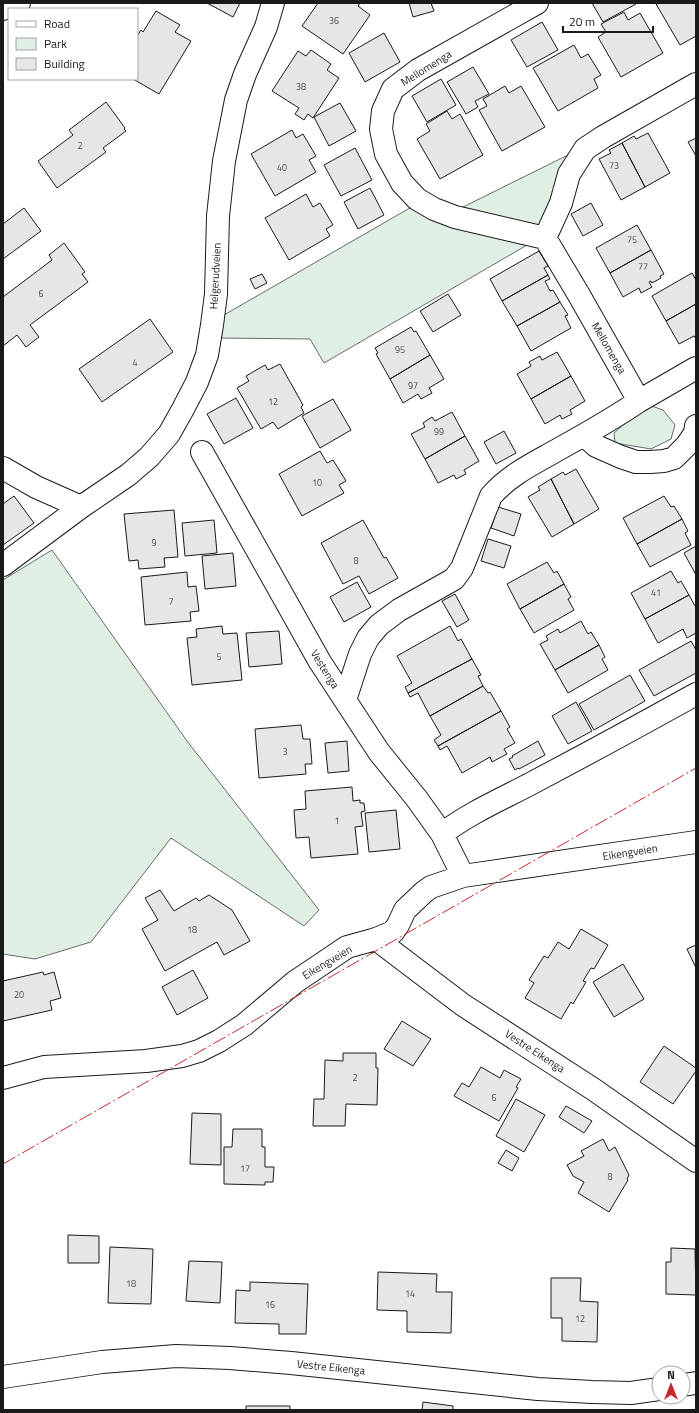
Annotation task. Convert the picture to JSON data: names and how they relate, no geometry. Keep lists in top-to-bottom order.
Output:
{
  "streets": {
    "street": [
      "Mellomenga",
      "Helgerudveien",
      "Vestenga",
      "Eikengveien",
      "Vestre Eikenga"
    ]
  },
  "crossings": [
    ["Vestenga", "Eikengveien"],
    ["Eikengveien", "Vestre Eikenga"]
  ],
  "house_numbers": [
    "36",
    "38",
    "2",
    "73",
    "40",
    "75",
    "77",
    "6",
    "95",
    "4",
    "97",
    "12",
    "99",
    "10",
    "9",
    "8",
    "41",
    "7",
    "5",
    "3",
    "1",
    "18",
    "20",
    "2",
    "6",
    "17",
    "8",
    "18",
    "14",
    "16",
    "12"
  ],
  "legend": ["Road", "Park", "Building"],
  "scale_bar": "20 m",
  "north": "top"
}
